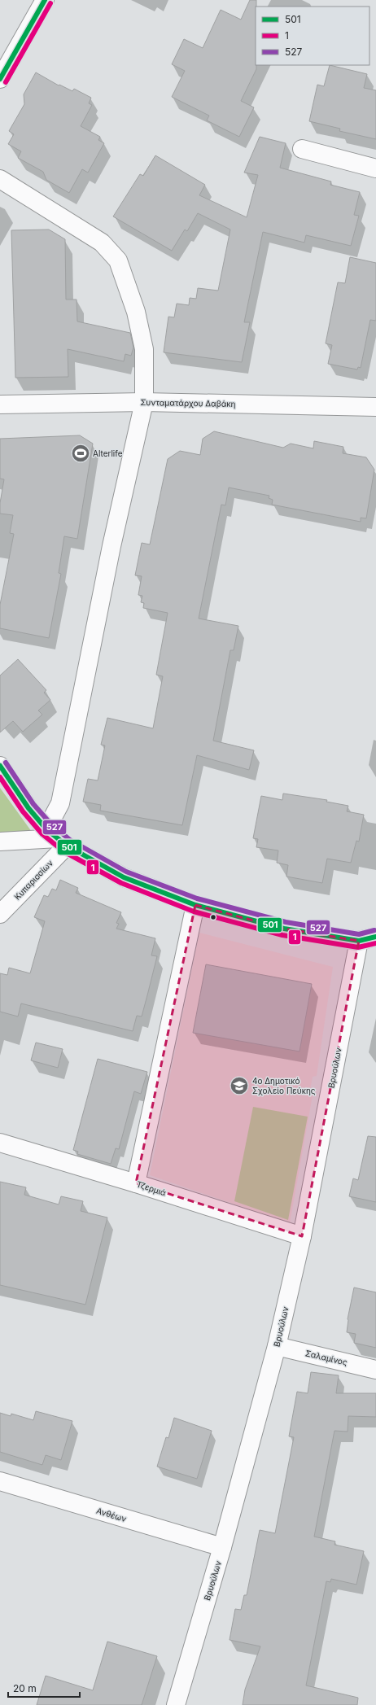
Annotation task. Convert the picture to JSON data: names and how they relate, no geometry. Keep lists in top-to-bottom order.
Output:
{
  "streets": {
    "street": [
      "Συνταματάρχου Δαβάκη",
      "Κυπαρισσίων",
      "Βρυούλων",
      "Τζερμιά",
      "Σαλαμίνος",
      "Ανθέων"
    ]
  },
  "crossings": [
    ["Συνταματάρχου Δαβάκη", "Κυπαρισσίων"],
    ["Βρυούλων", "Τζερμιά"],
    ["Βρυούλων", "Σαλαμίνος"],
    ["Βρυούλων", "Ανθέων"]
  ],
  "places": {
    "sports": ["Alterlife"],
    "school or university": ["4o Δημοτικό Σχολείο Πεύκης"]
  },
  "lines": ["transit line 501", "transit line 1", "transit line 527"],
  "legend": ["501", "1", "527"],
  "scale_bar": "20 m"
}
